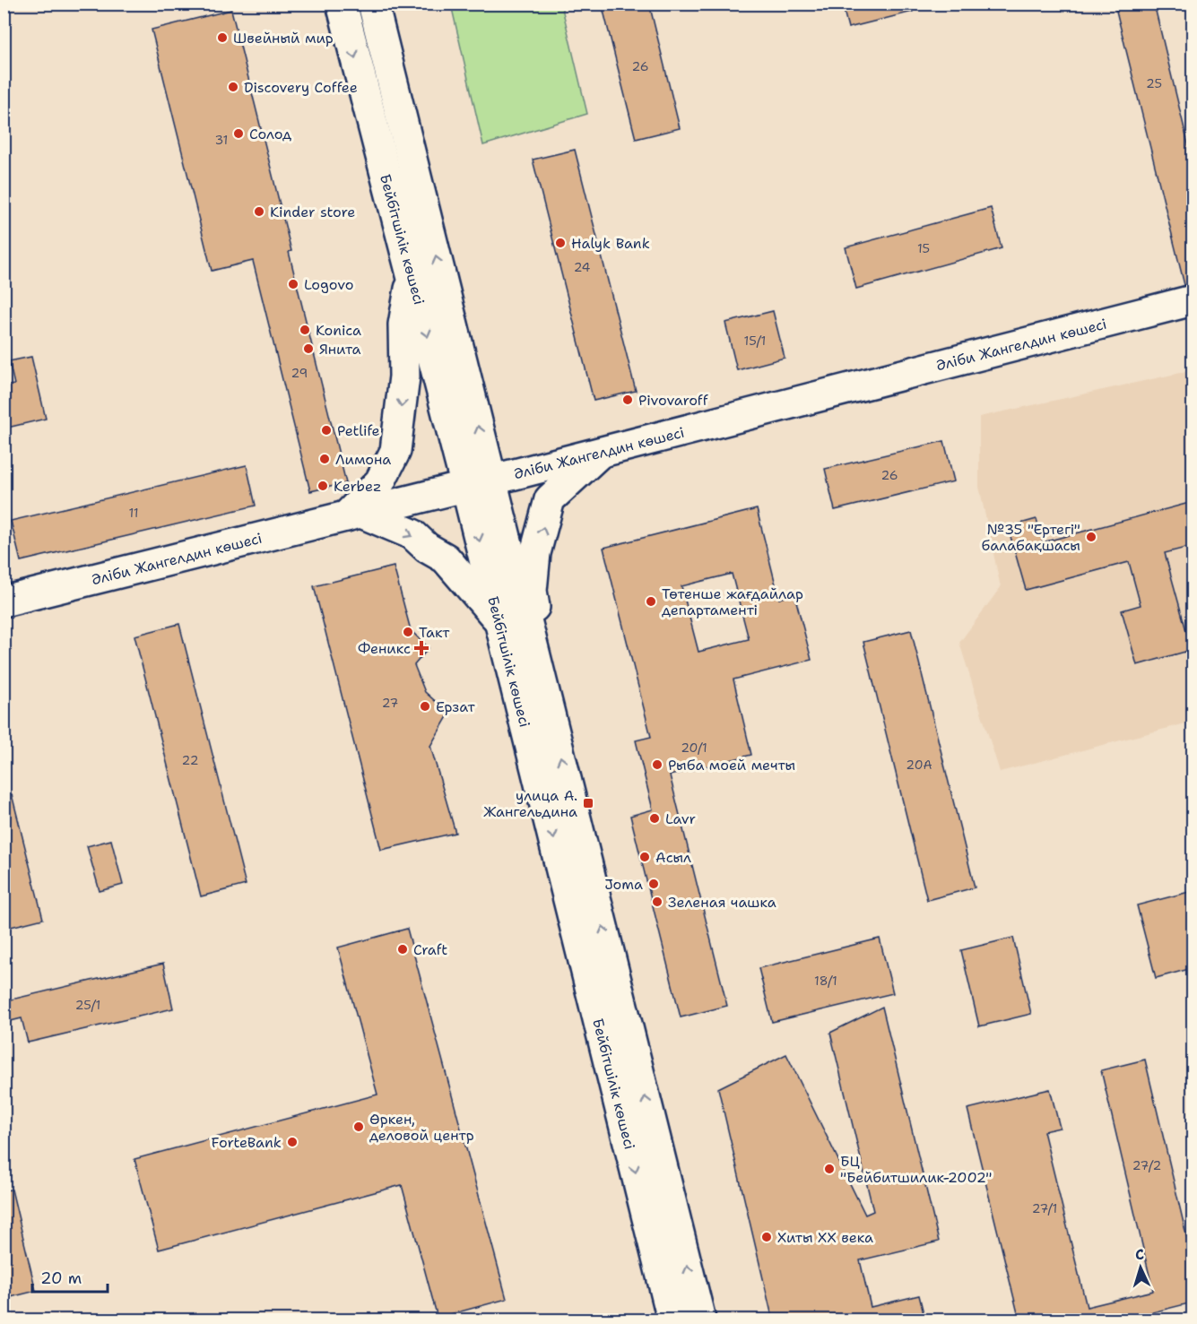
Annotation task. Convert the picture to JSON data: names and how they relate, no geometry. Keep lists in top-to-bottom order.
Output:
{
  "streets": {
    "main road": ["Бейбітшілік көшесі", "Әліби Жангелдин көшесі"]
  },
  "crossings": [
    ["Бейбітшілік көшесі", "Әліби Жангелдин көшесі"]
  ],
  "places": {
    "other": [
      "Швейный мир",
      "Discovery Coffee",
      "Солод",
      "Kinder store",
      "Halyk Bank",
      "Logovo",
      "Konica",
      "Янита",
      "Pivovaroff",
      "Petlife",
      "Лимона",
      "Kerbez",
      "№35 \"Ертегі\" балабақшасы",
      "Төтенше жағдайлар департаменті",
      "Такт",
      "Ерзат",
      "Рыба моей мечты",
      "Lavr",
      "Асыл",
      "Joma",
      "Зеленая чашка",
      "Craft",
      "Өркен, деловой центр",
      "ForteBank",
      "БЦ \"Бейбитшилик-2002\"",
      "Хиты ХХ века"
    ],
    "health": ["Феникс"],
    "transit": ["улица А. Жангельдина"]
  },
  "house_numbers": [
    "26",
    "25",
    "31",
    "15",
    "24",
    "15/1",
    "29",
    "26",
    "11",
    "27",
    "20/1",
    "22",
    "20А",
    "18/1",
    "25/1",
    "27/2",
    "27/1"
  ],
  "scale_bar": "20 m",
  "north": "top"
}
